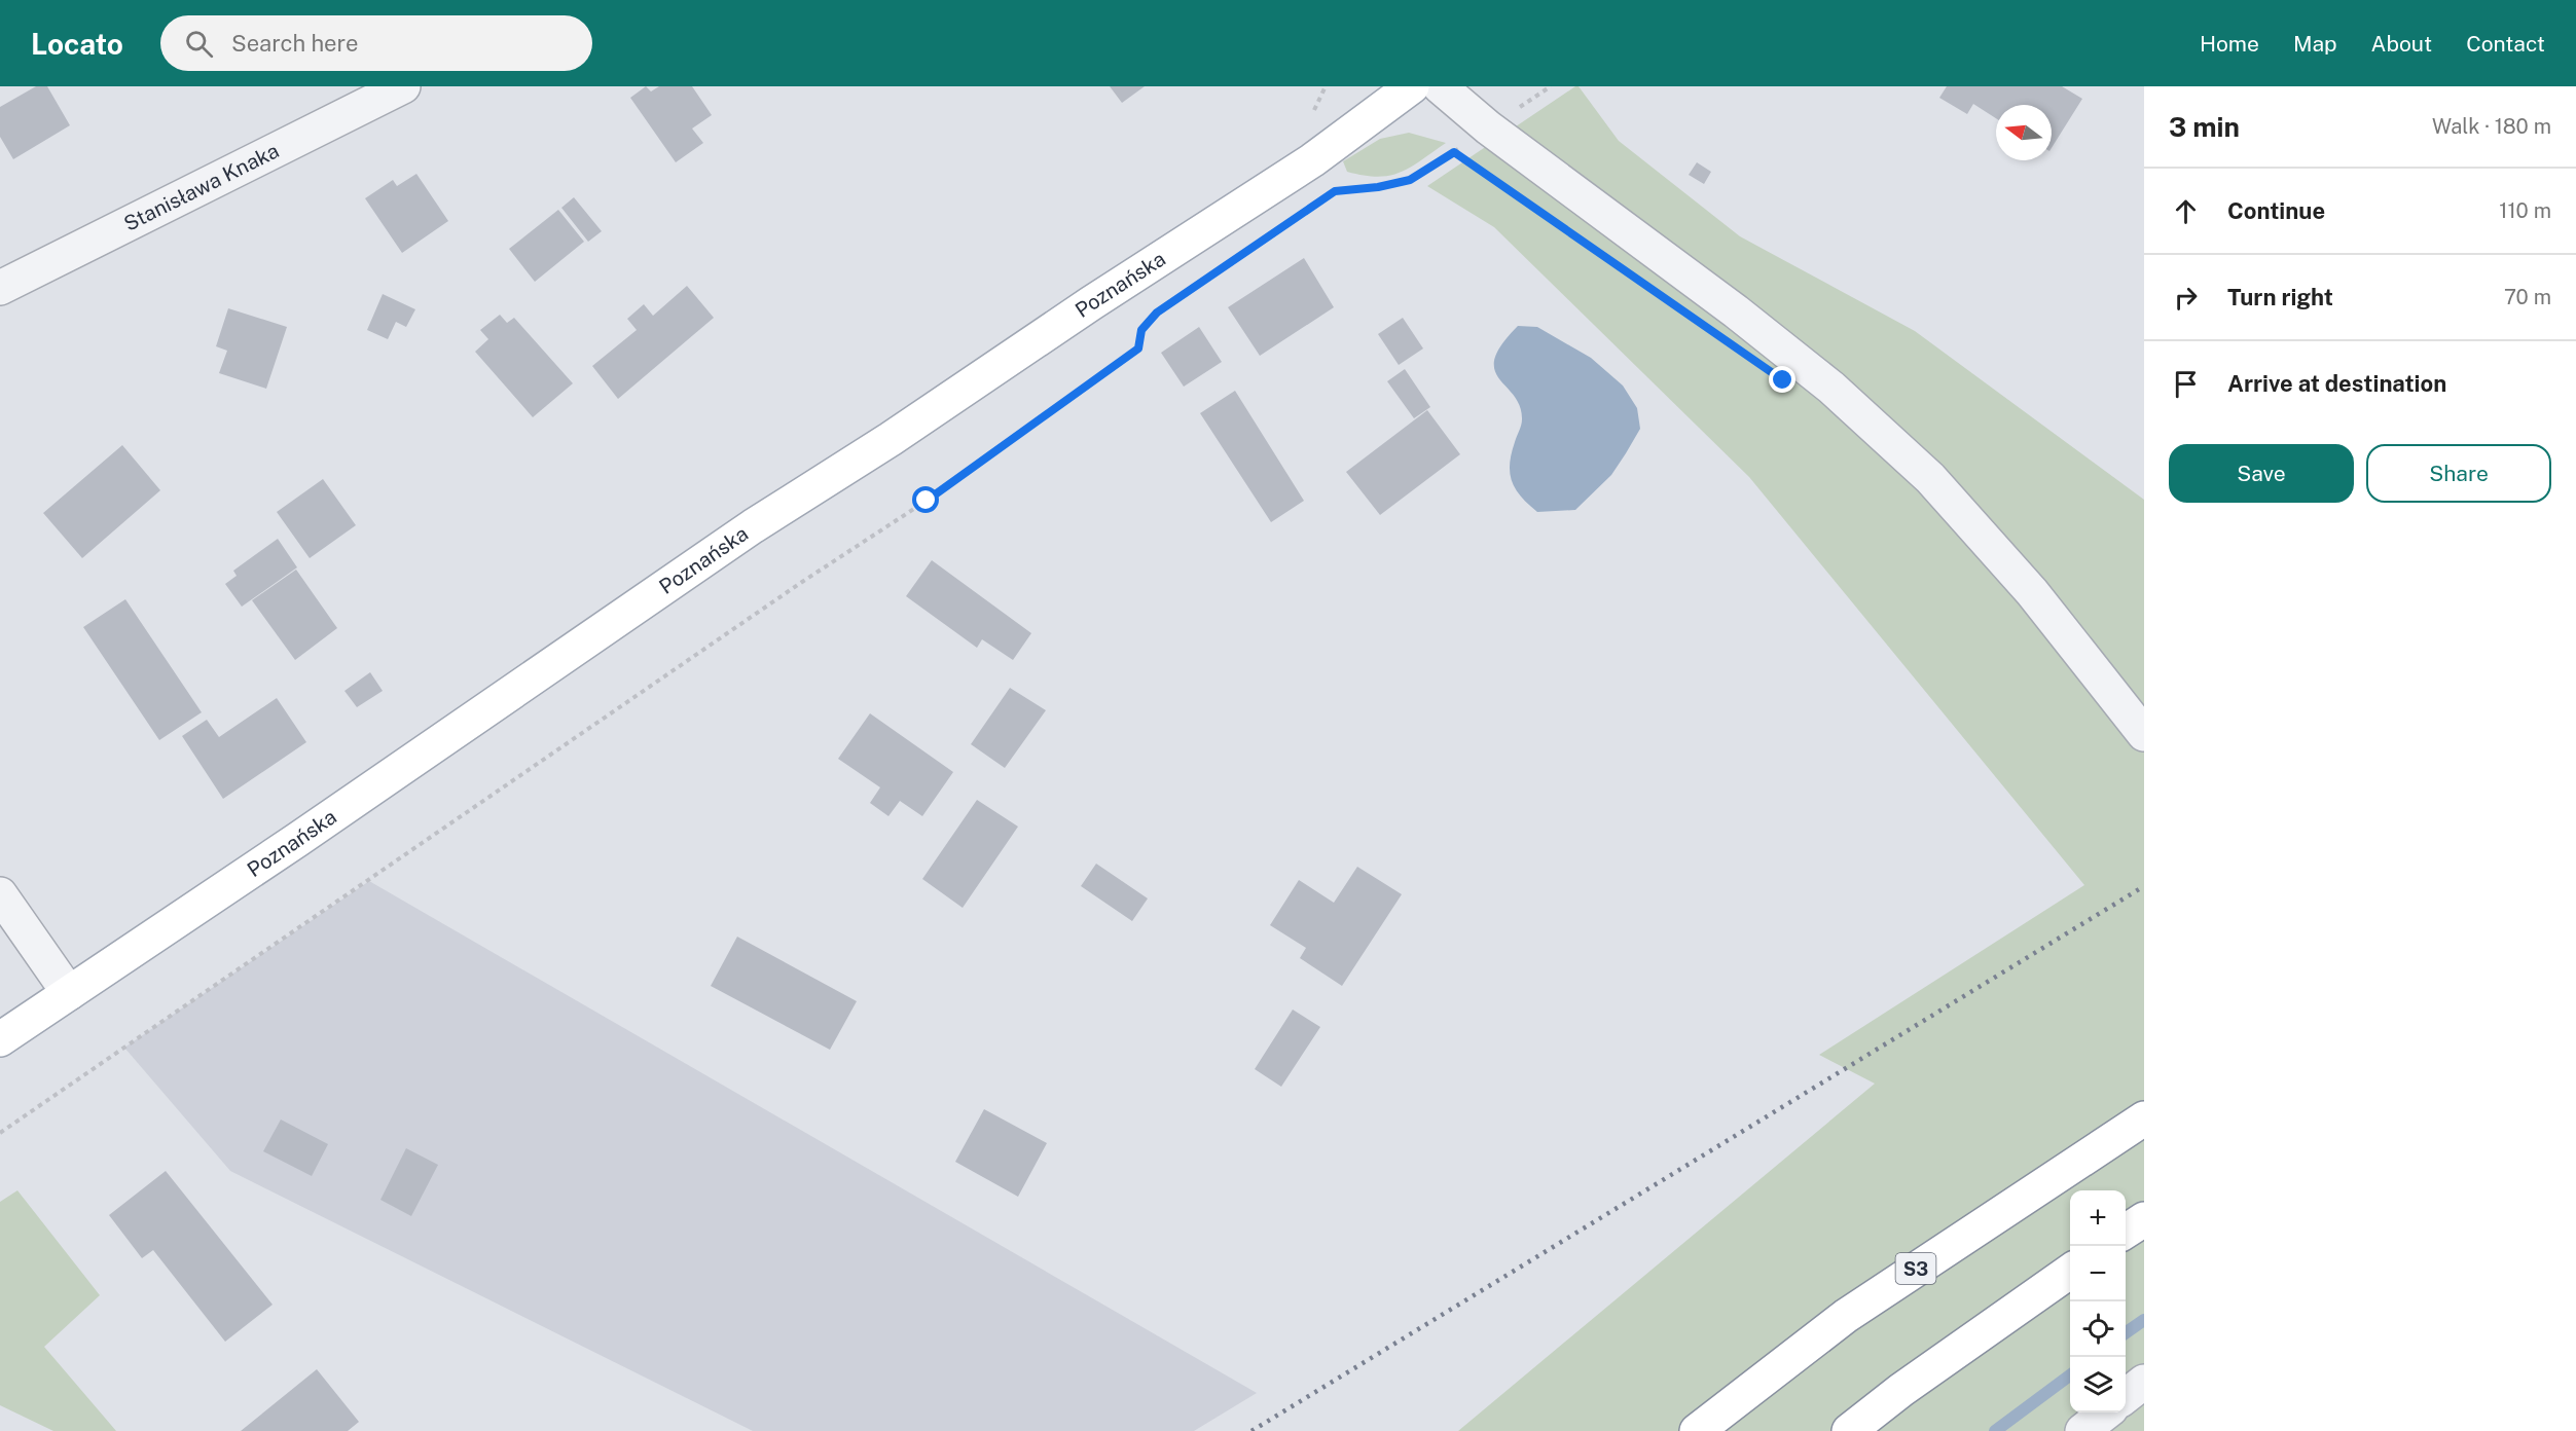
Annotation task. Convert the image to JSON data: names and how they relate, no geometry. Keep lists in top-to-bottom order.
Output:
{
  "streets": {
    "main road": ["Poznańska", "S3"],
    "street": ["Stanisława Knaka"]
  },
  "north": "left",
  "page": {
    "header": "Locato",
    "search": "Search here",
    "nav": [
      "Home",
      "Map",
      "About",
      "Contact"
    ],
    "heading": ["3 min", "Walk · 180 m"],
    "list": [
      ["Continue", "110 m"],
      ["Turn right", "70 m"],
      "Arrive at destination"
    ],
    "buttons": ["Save", "Share"],
    "map_buttons": ["+", "−"]
  }
}
